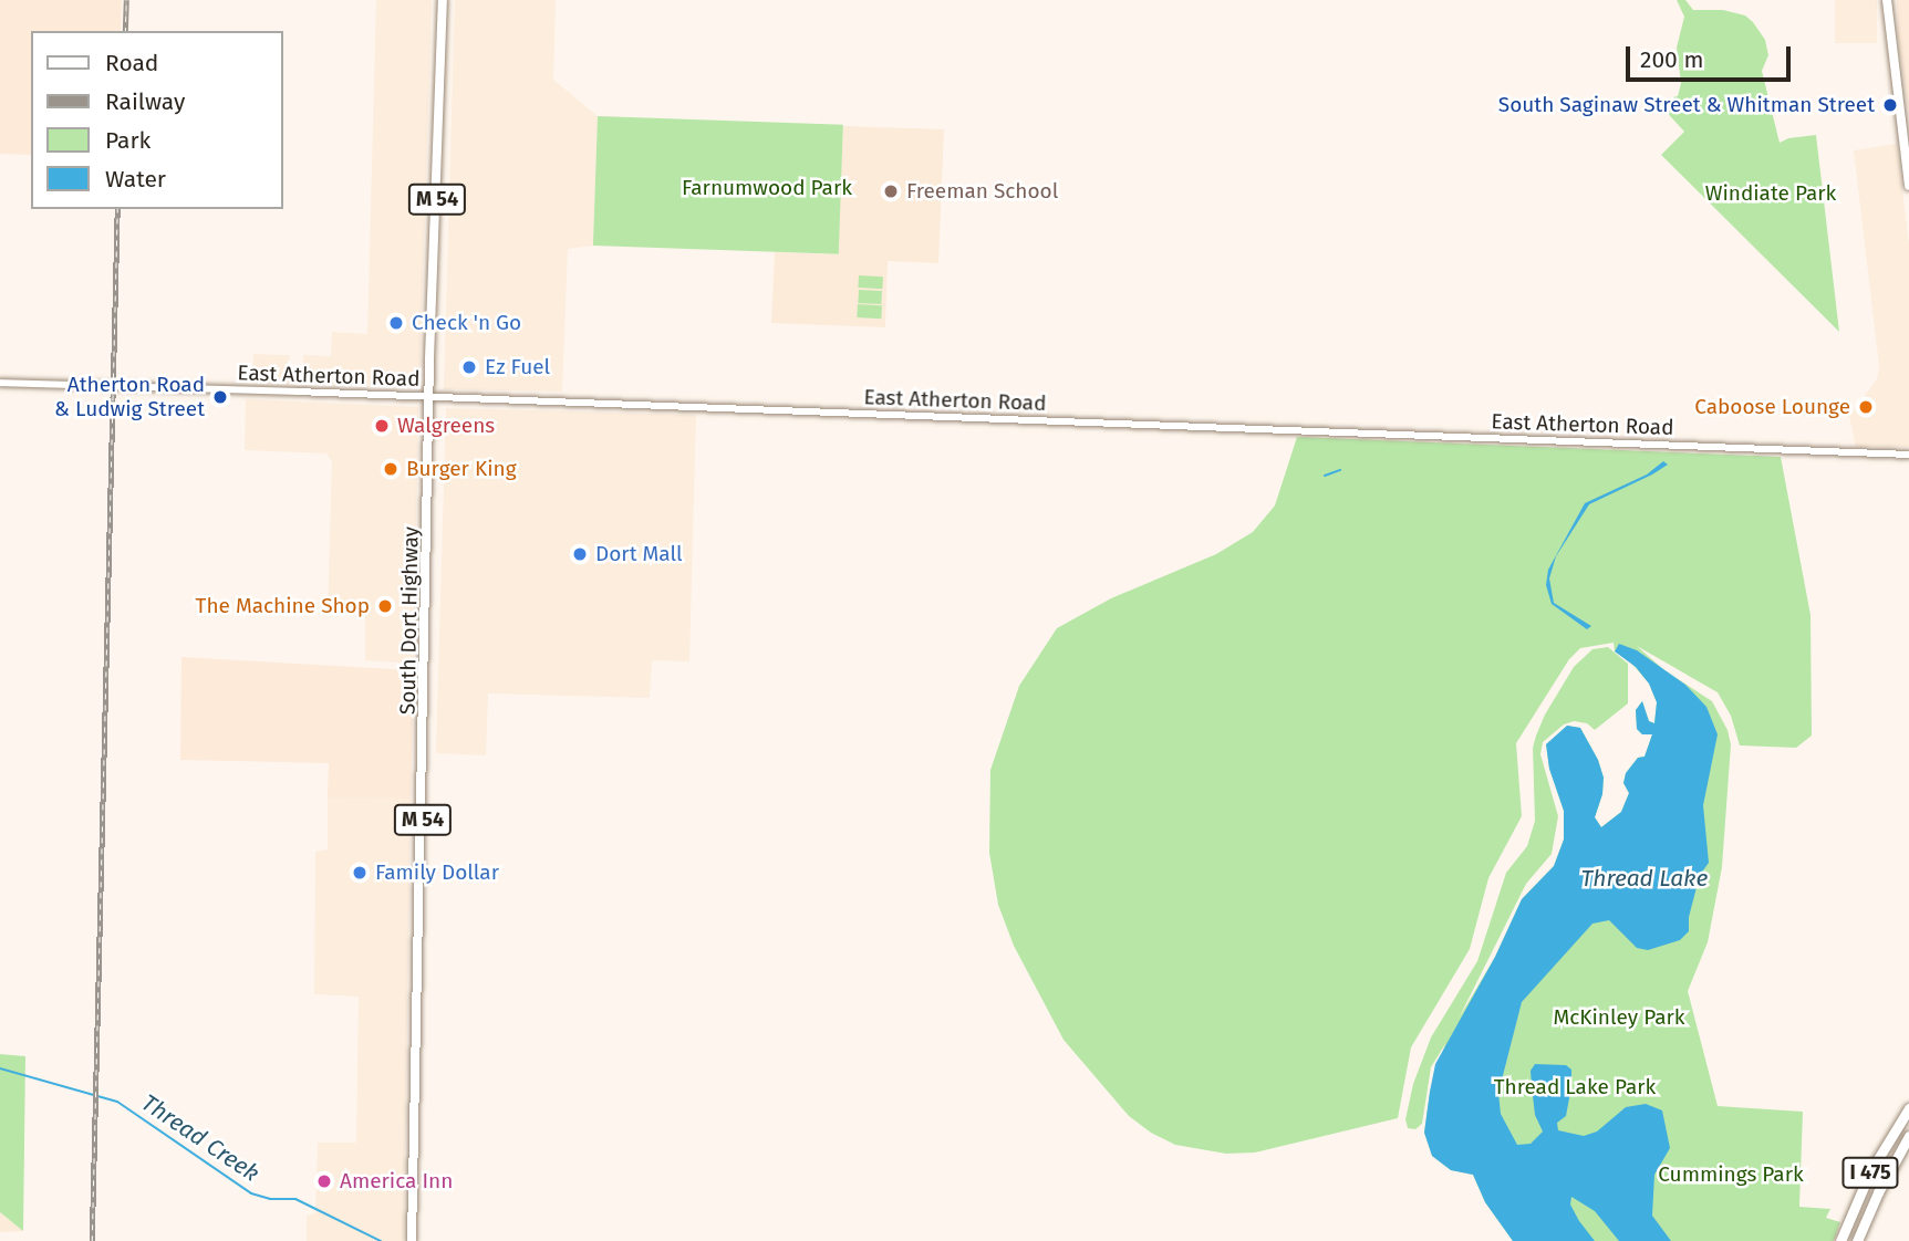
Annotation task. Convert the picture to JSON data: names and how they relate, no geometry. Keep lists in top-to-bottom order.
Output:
{
  "streets": {
    "highway": ["I 475"],
    "main road": ["M 54", "South Dort Highway"],
    "street": ["East Atherton Road"]
  },
  "crossings": [
    ["East Atherton Road", "South Dort Highway"]
  ],
  "water": ["Thread Lake", "Thread Creek"],
  "parks": [
    "Farnumwood Park",
    "Windiate Park",
    "McKinley Park",
    "Thread Lake Park",
    "Cummings Park"
  ],
  "places": [
    "South Saginaw Street & Whitman Street",
    "Freeman School",
    "Check 'n Go",
    "Ez Fuel",
    "Atherton Road & Ludwig Street",
    "Caboose Lounge",
    "Walgreens",
    "Burger King",
    "Dort Mall",
    "The Machine Shop",
    "Family Dollar",
    "America Inn"
  ],
  "legend": [
    "Road",
    "Railway",
    "Park",
    "Water"
  ],
  "scale_bar": "200 m"
}
